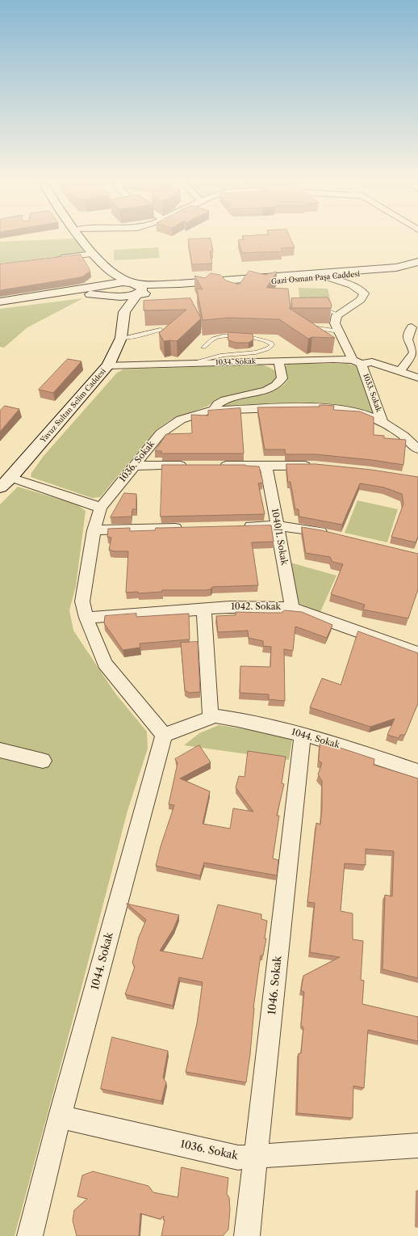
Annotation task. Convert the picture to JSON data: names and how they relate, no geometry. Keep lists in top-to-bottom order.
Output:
{
  "streets": {
    "main road": ["Gazi Osman Paşa Caddesi", "Yavuz Sultan Selim Caddesi"],
    "street": [
      "1034. Sokak",
      "1033. Sokak",
      "1036. Sokak",
      "1040/1. Sokak",
      "1042. Sokak",
      "1044. Sokak",
      "1046. Sokak"
    ]
  },
  "crossings": [
    ["1034. Sokak", "1033. Sokak"],
    ["1034. Sokak", "Yavuz Sultan Selim Caddesi"],
    ["1033. Sokak", "1036. Sokak"],
    ["1036. Sokak", "1042. Sokak"],
    ["1036. Sokak", "1044. Sokak"],
    ["1036. Sokak", "1046. Sokak"],
    ["1040/1. Sokak", "1042. Sokak"],
    ["1044. Sokak", "1046. Sokak"]
  ]
}
